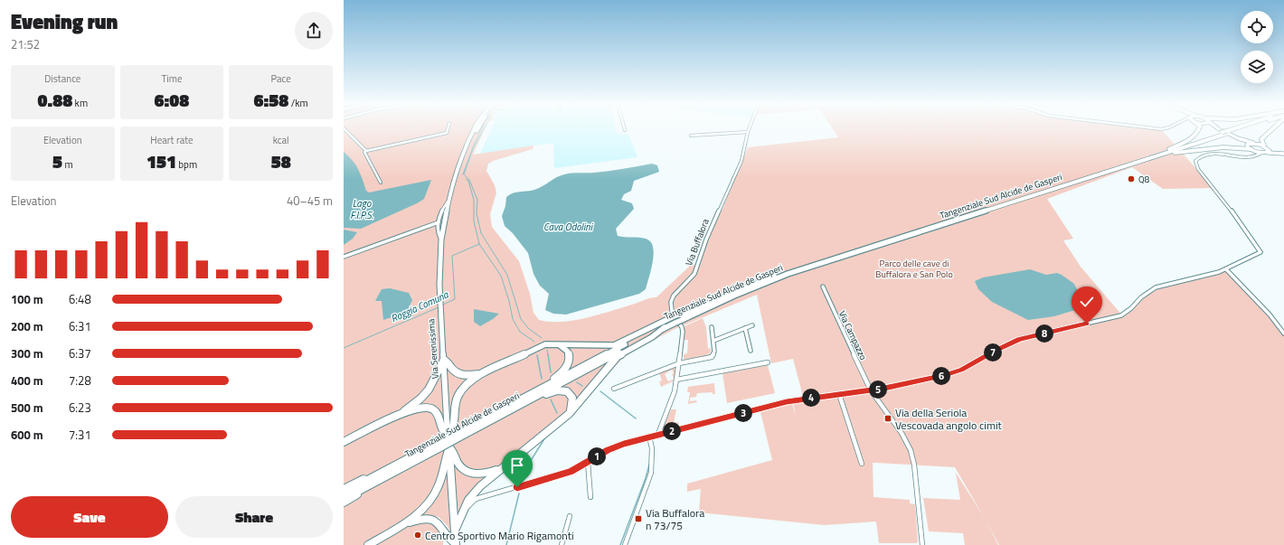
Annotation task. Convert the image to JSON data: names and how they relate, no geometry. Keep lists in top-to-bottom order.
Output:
{
  "streets": {
    "main road": ["Tangenziale Sud Alcide de Gasperi", "Via Serenissima"],
    "street": ["Via Buffalora", "Via Campazzo"]
  },
  "water": ["Lago F.I.P.S.", "Cava Odolini", "Roggia Comuna"],
  "parks": ["Parco delle cave di Buffalora e San Polo"],
  "places": {
    "other": ["Q8", "Centro Sportivo Mario Rigamonti"],
    "transit": ["Via della Seriola Vescovada angolo cimit", "Via Buffalora n 73/75"]
  },
  "page": {
    "heading": ["Evening run", "21:52"],
    "stats": [
      ["Distance", "0.88 km"],
      ["Time", "6:08"],
      ["Pace", "6:58 /km"],
      ["Elevation", "5 m"],
      ["Heart rate", "151 bpm"],
      ["kcal", "58"]
    ],
    "chart": ["Elevation", "40–45 m"],
    "list": [
      {
        "name": "100 m",
        "note": "6:48"
      },
      {
        "name": "200 m",
        "note": "6:31"
      },
      {
        "name": "300 m",
        "note": "6:37"
      },
      {
        "name": "400 m",
        "note": "7:28"
      },
      {
        "name": "500 m",
        "note": "6:23"
      },
      {
        "name": "600 m",
        "note": "7:31"
      }
    ],
    "pins": [
      "8",
      "7",
      "6",
      "5",
      "4",
      "3",
      "2",
      "1"
    ],
    "buttons": ["Save", "Share"]
  }
}
